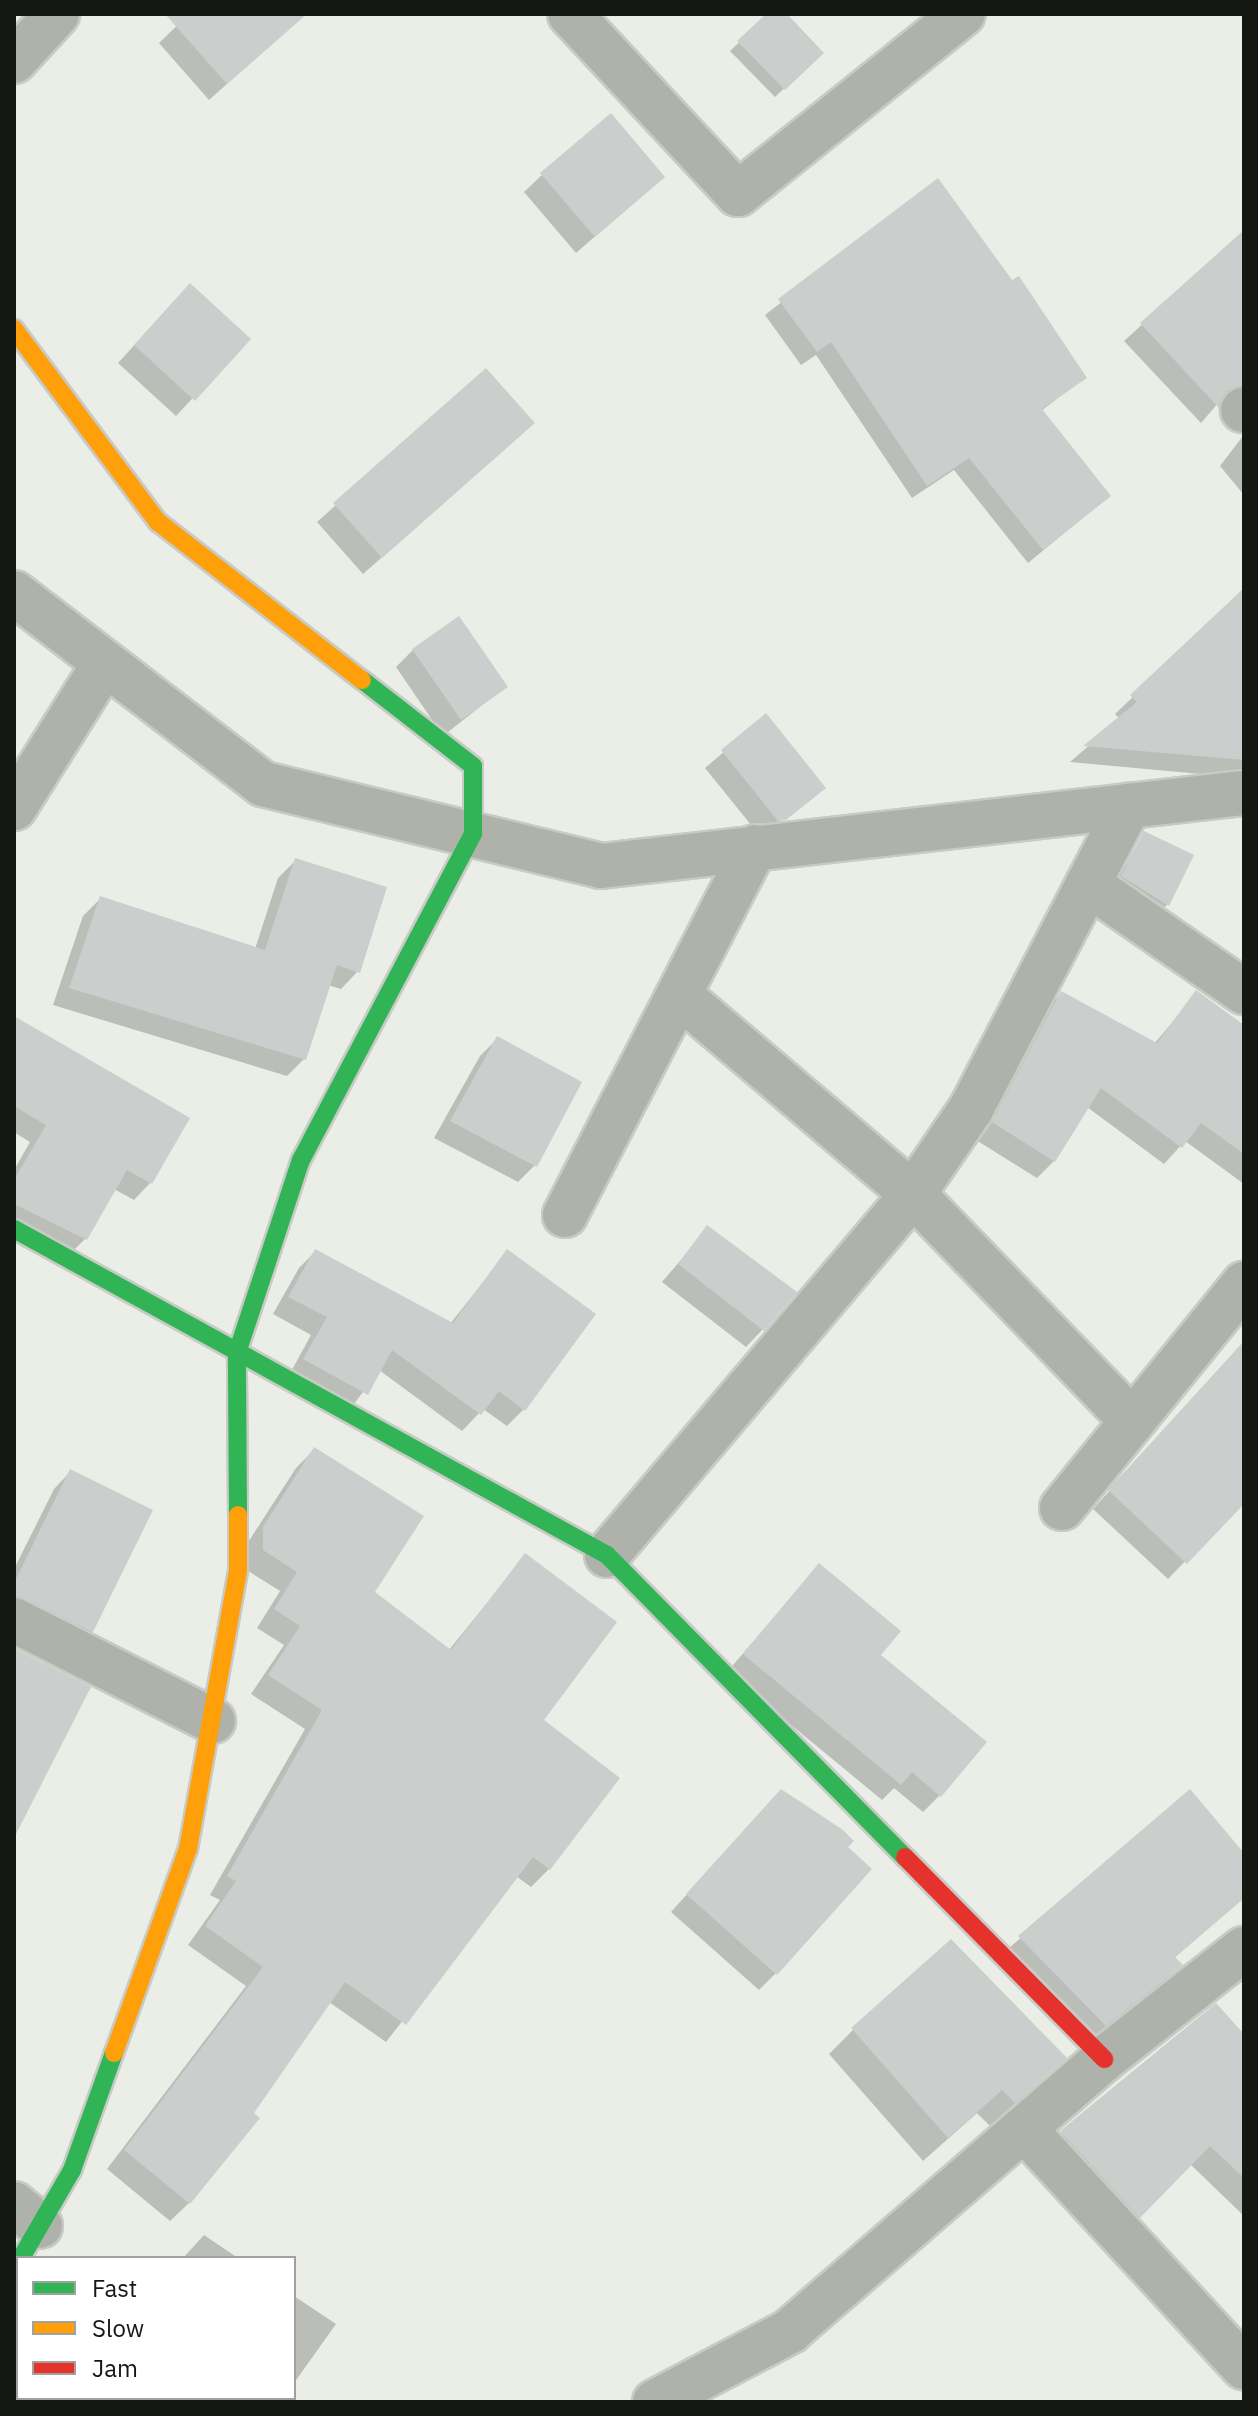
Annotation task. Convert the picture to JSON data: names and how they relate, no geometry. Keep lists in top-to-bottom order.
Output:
{
  "legend": ["Fast", "Slow", "Jam"]
}
